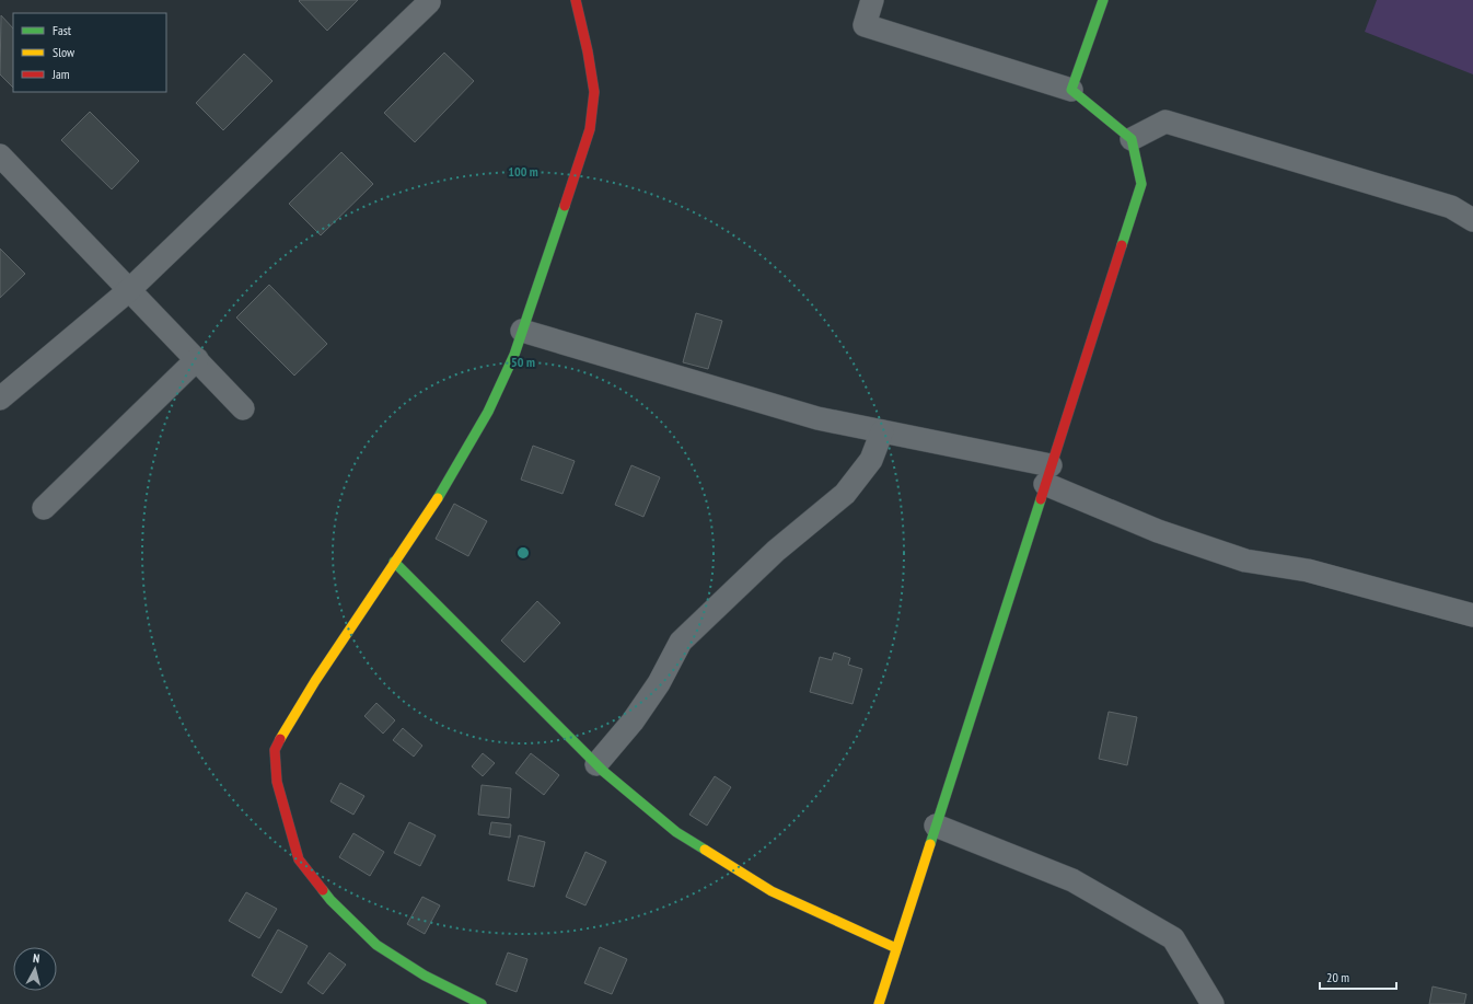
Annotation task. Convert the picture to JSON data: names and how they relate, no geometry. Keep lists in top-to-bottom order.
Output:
{
  "legend": ["Fast", "Slow", "Jam"],
  "scale_bar": "20 m",
  "north": "top",
  "rings": ["100 m", "50 m"]
}
